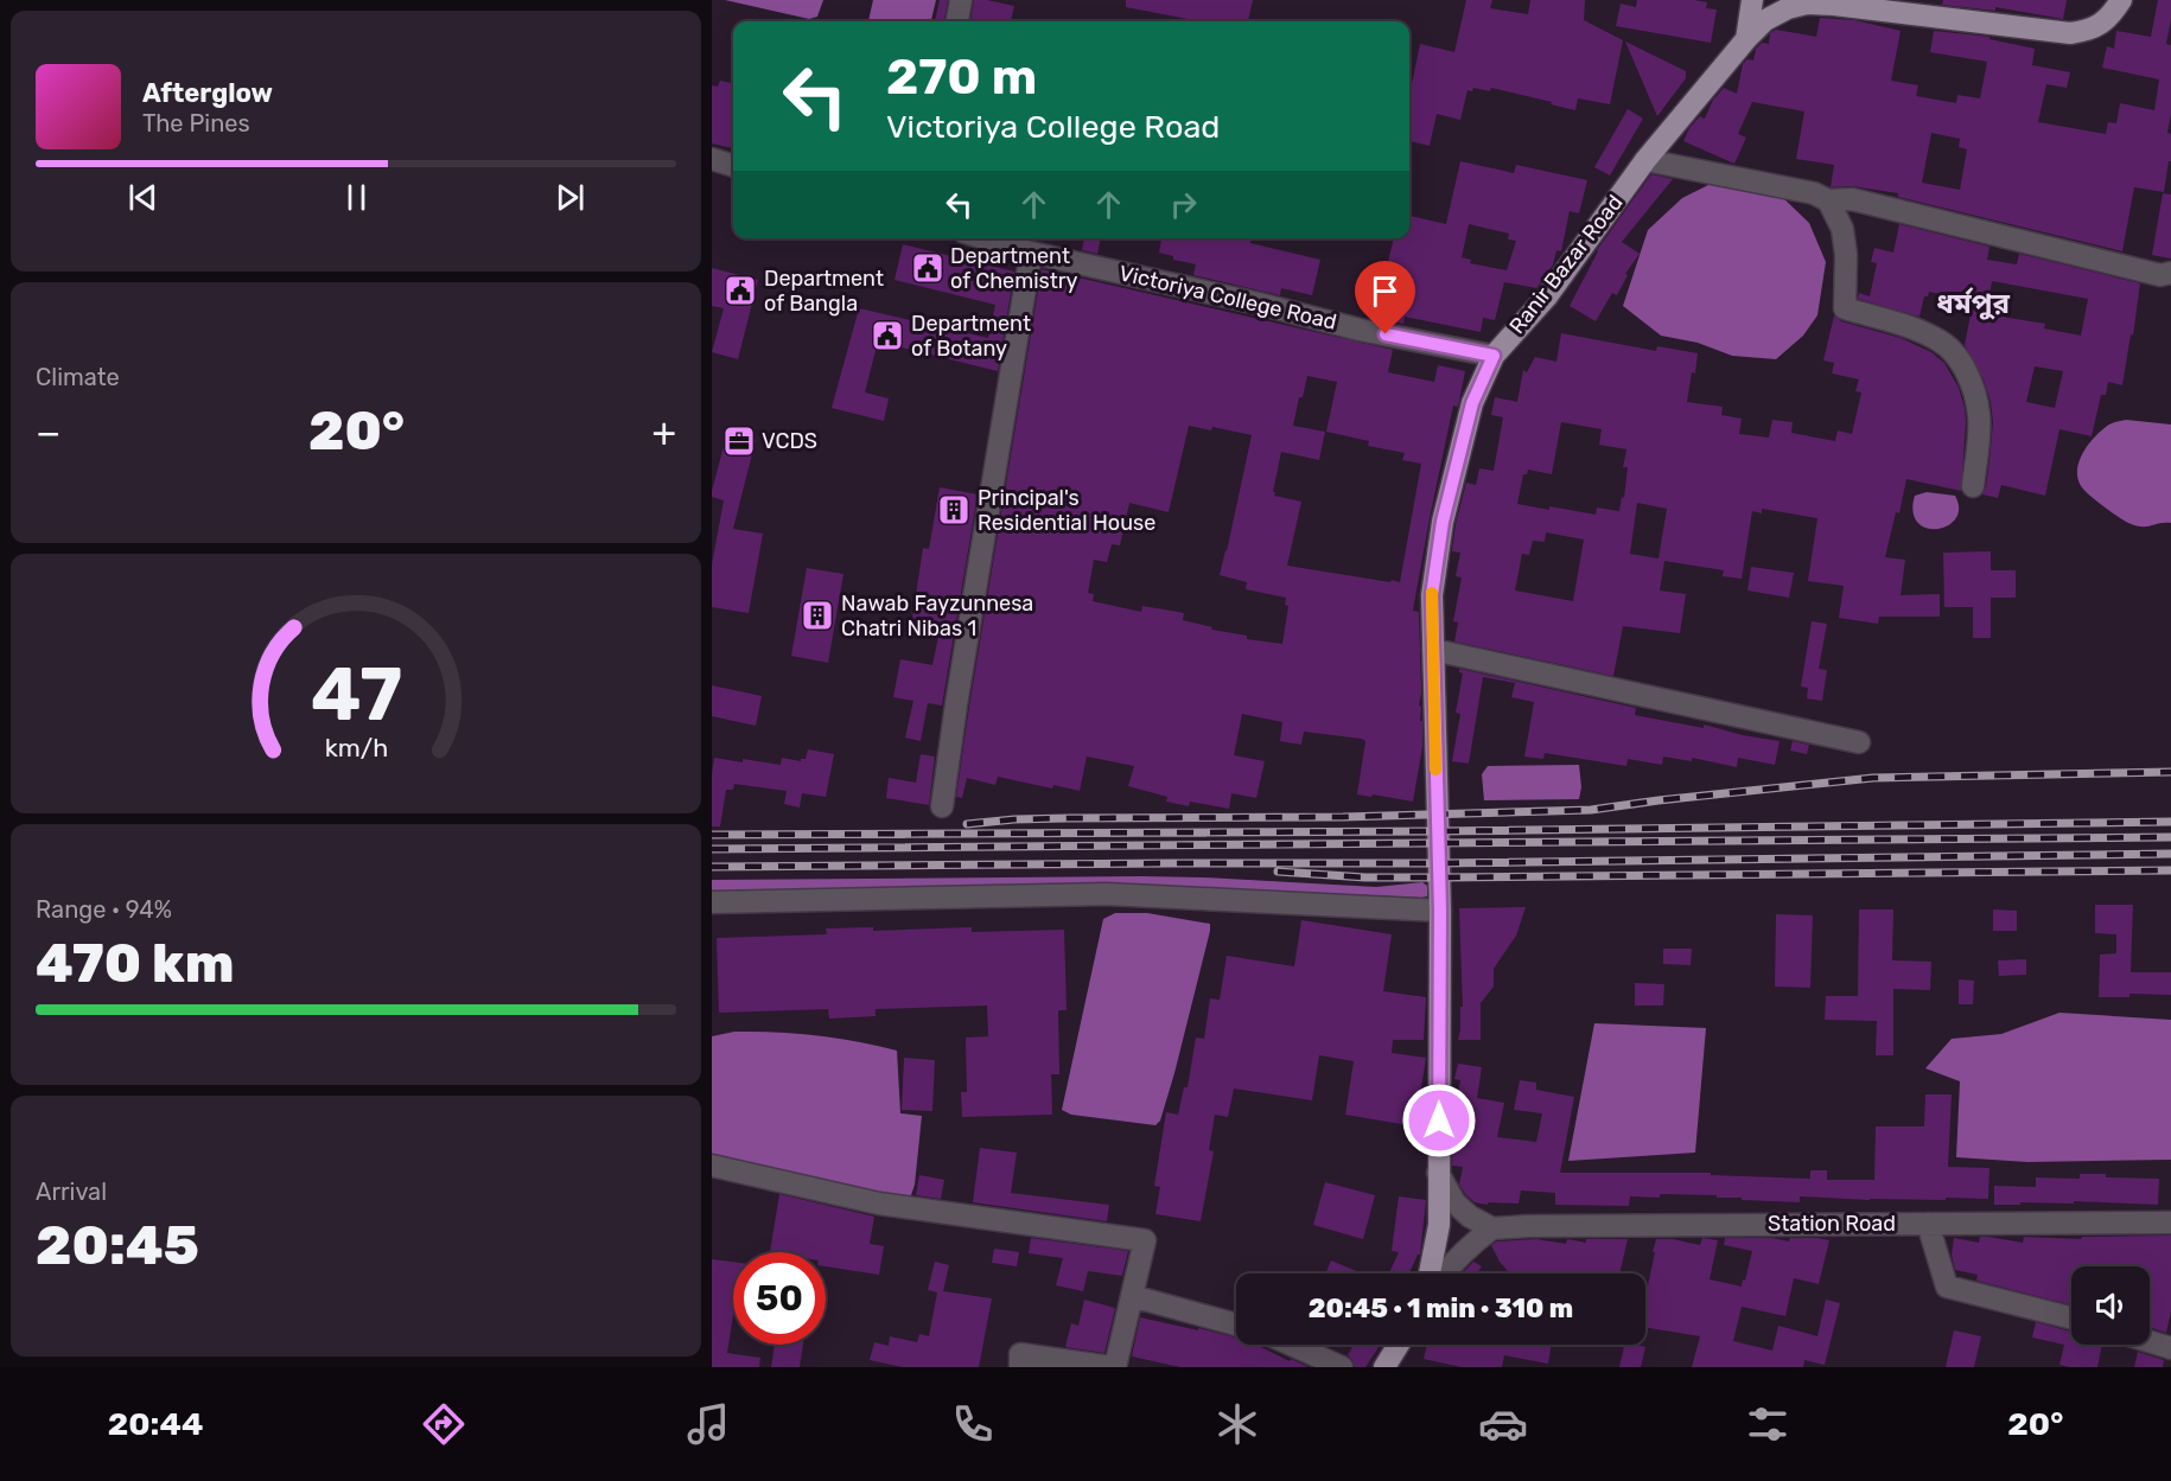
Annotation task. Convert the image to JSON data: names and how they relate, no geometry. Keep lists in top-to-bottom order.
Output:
{
  "streets": {
    "main road": ["Ranir Bazar Road"],
    "street": ["Victoriya College Road", "Station Road"]
  },
  "crossings": [
    ["Ranir Bazar Road", "Victoriya College Road"]
  ],
  "districts": ["ধর্মপুর"],
  "places": {
    "public building": ["Department of Chemistry", "Department of Bangla", "Department of Botany"],
    "office": ["VCDS"],
    "building": ["Principal's Residential House", "Nawab Fayzunnesa Chatri Nibas 1"]
  },
  "page": {
    "turn": ["270 m", "Victoriya College Road"],
    "song": ["Afterglow", "The Pines"],
    "tile": [
      "Climate",
      ["Range · 94%", "470 km"],
      ["Arrival", "20:45"]
    ],
    "heat": ["−", "20°", "+"],
    "limit": "50",
    "trip": "20:45 · 1 min · 310 m",
    "tabs": ["20:44", "20°"],
    "gauge": ["47", "km/h"]
  }
}
